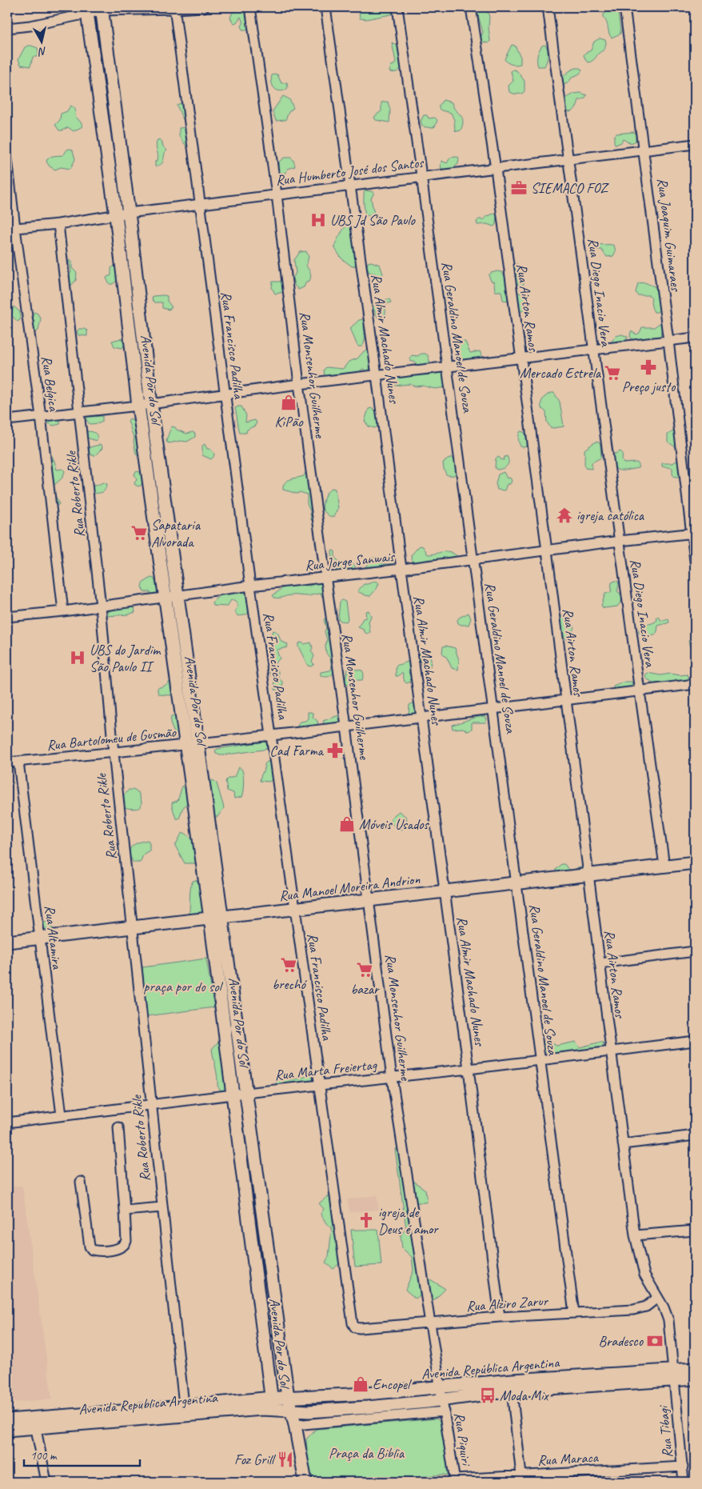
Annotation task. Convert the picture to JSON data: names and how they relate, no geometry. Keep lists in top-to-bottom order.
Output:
{
  "streets": {
    "street": [
      "Rua Humberto José dos Santos",
      "Rua Joaquim Guimaraes",
      "Rua Diego Inacio Vera",
      "Rua Airton Ramos",
      "Rua Geraldino Manoel de Souza",
      "Rua Almir Machado Nunes",
      "Rua Francisco Padilha",
      "Rua Monsenhor Guilherme",
      "Avenida Por do Sol",
      "Rua Belgica",
      "Rua Roberto Rikle",
      "Rua Jorge Sanwais",
      "Rua Bartolomeu de Gusmão",
      "Rua Manoel Moreira Andrion",
      "Rua Altamira",
      "Rua Marta Freiertag",
      "Rua Alziro Zarur",
      "Avenida República Argentina",
      "Avenida Republica Argentina",
      "Rua Tibagi",
      "Rua Piquiri",
      "Rua Maraca"
    ]
  },
  "crossings": [
    ["Rua Humberto José dos Santos", "Rua Joaquim Guimaraes"],
    ["Rua Humberto José dos Santos", "Rua Diego Inacio Vera"],
    ["Rua Humberto José dos Santos", "Rua Airton Ramos"],
    ["Rua Humberto José dos Santos", "Rua Geraldino Manoel de Souza"],
    ["Rua Humberto José dos Santos", "Rua Almir Machado Nunes"],
    ["Rua Humberto José dos Santos", "Rua Francisco Padilha"],
    ["Rua Humberto José dos Santos", "Rua Monsenhor Guilherme"],
    ["Rua Humberto José dos Santos", "Avenida Por do Sol"],
    ["Rua Humberto José dos Santos", "Rua Belgica"],
    ["Rua Humberto José dos Santos", "Rua Roberto Rikle"],
    ["Rua Joaquim Guimaraes", "Rua Jorge Sanwais"],
    ["Rua Diego Inacio Vera", "Rua Jorge Sanwais"],
    ["Rua Diego Inacio Vera", "Rua Bartolomeu de Gusmão"],
    ["Rua Diego Inacio Vera", "Rua Manoel Moreira Andrion"],
    ["Rua Airton Ramos", "Rua Jorge Sanwais"],
    ["Rua Airton Ramos", "Rua Bartolomeu de Gusmão"],
    ["Rua Airton Ramos", "Rua Manoel Moreira Andrion"],
    ["Rua Airton Ramos", "Rua Marta Freiertag"],
    ["Rua Airton Ramos", "Rua Alziro Zarur"],
    ["Rua Airton Ramos", "Rua Tibagi"],
    ["Rua Geraldino Manoel de Souza", "Rua Jorge Sanwais"],
    ["Rua Geraldino Manoel de Souza", "Rua Bartolomeu de Gusmão"],
    ["Rua Geraldino Manoel de Souza", "Rua Manoel Moreira Andrion"],
    ["Rua Geraldino Manoel de Souza", "Rua Marta Freiertag"],
    ["Rua Geraldino Manoel de Souza", "Rua Alziro Zarur"],
    ["Rua Almir Machado Nunes", "Rua Jorge Sanwais"],
    ["Rua Almir Machado Nunes", "Rua Bartolomeu de Gusmão"],
    ["Rua Almir Machado Nunes", "Rua Manoel Moreira Andrion"],
    ["Rua Almir Machado Nunes", "Rua Marta Freiertag"],
    ["Rua Almir Machado Nunes", "Rua Alziro Zarur"],
    ["Rua Francisco Padilha", "Rua Jorge Sanwais"],
    ["Rua Francisco Padilha", "Rua Bartolomeu de Gusmão"],
    ["Rua Francisco Padilha", "Rua Manoel Moreira Andrion"],
    ["Rua Francisco Padilha", "Rua Marta Freiertag"],
    ["Rua Francisco Padilha", "Rua Alziro Zarur"],
    ["Rua Monsenhor Guilherme", "Rua Jorge Sanwais"],
    ["Rua Monsenhor Guilherme", "Rua Bartolomeu de Gusmão"],
    ["Rua Monsenhor Guilherme", "Rua Manoel Moreira Andrion"],
    ["Rua Monsenhor Guilherme", "Rua Marta Freiertag"],
    ["Rua Monsenhor Guilherme", "Rua Alziro Zarur"],
    ["Rua Monsenhor Guilherme", "Avenida República Argentina"],
    ["Rua Monsenhor Guilherme", "Rua Piquiri"],
    ["Avenida Por do Sol", "Rua Jorge Sanwais"],
    ["Avenida Por do Sol", "Rua Bartolomeu de Gusmão"],
    ["Avenida Por do Sol", "Rua Manoel Moreira Andrion"],
    ["Avenida Por do Sol", "Rua Marta Freiertag"],
    ["Avenida Por do Sol", "Avenida República Argentina"],
    ["Avenida Por do Sol", "Avenida Republica Argentina"],
    ["Rua Belgica", "Rua Jorge Sanwais"],
    ["Rua Roberto Rikle", "Rua Jorge Sanwais"],
    ["Rua Roberto Rikle", "Rua Bartolomeu de Gusmão"],
    ["Rua Roberto Rikle", "Rua Manoel Moreira Andrion"],
    ["Rua Roberto Rikle", "Rua Marta Freiertag"],
    ["Rua Roberto Rikle", "Avenida Republica Argentina"],
    ["Rua Bartolomeu de Gusmão", "Rua Altamira"],
    ["Rua Manoel Moreira Andrion", "Rua Altamira"],
    ["Rua Altamira", "Rua Marta Freiertag"],
    ["Rua Alziro Zarur", "Rua Tibagi"],
    ["Avenida República Argentina", "Avenida Republica Argentina"],
    ["Avenida República Argentina", "Rua Tibagi"],
    ["Avenida República Argentina", "Rua Piquiri"],
    ["Rua Tibagi", "Rua Maraca"],
    ["Rua Piquiri", "Rua Maraca"]
  ],
  "parks": ["praça por do sol", "Praça da Biblia"],
  "places": {
    "office": ["SIEMACO FOZ"],
    "hospital": ["UBS Jd São Paulo", "UBS do Jardim São Paulo II"],
    "pharmacy": ["Preço justo", "Cad Farma"],
    "supermarket": [
      "Mercado Estrela",
      "Sapataria Alvorada",
      "brechó",
      "bazar"
    ],
    "shop": ["KiPão", "Móveis Usados", "Encopel"],
    "temple": ["igreja católica"],
    "church": ["igreja de Deus é amor"],
    "bank": ["Bradesco"],
    "bus stop": ["Moda Mix"],
    "restaurant": ["Foz Grill"]
  },
  "scale_bar": "100 m",
  "north": "bottom"
}
